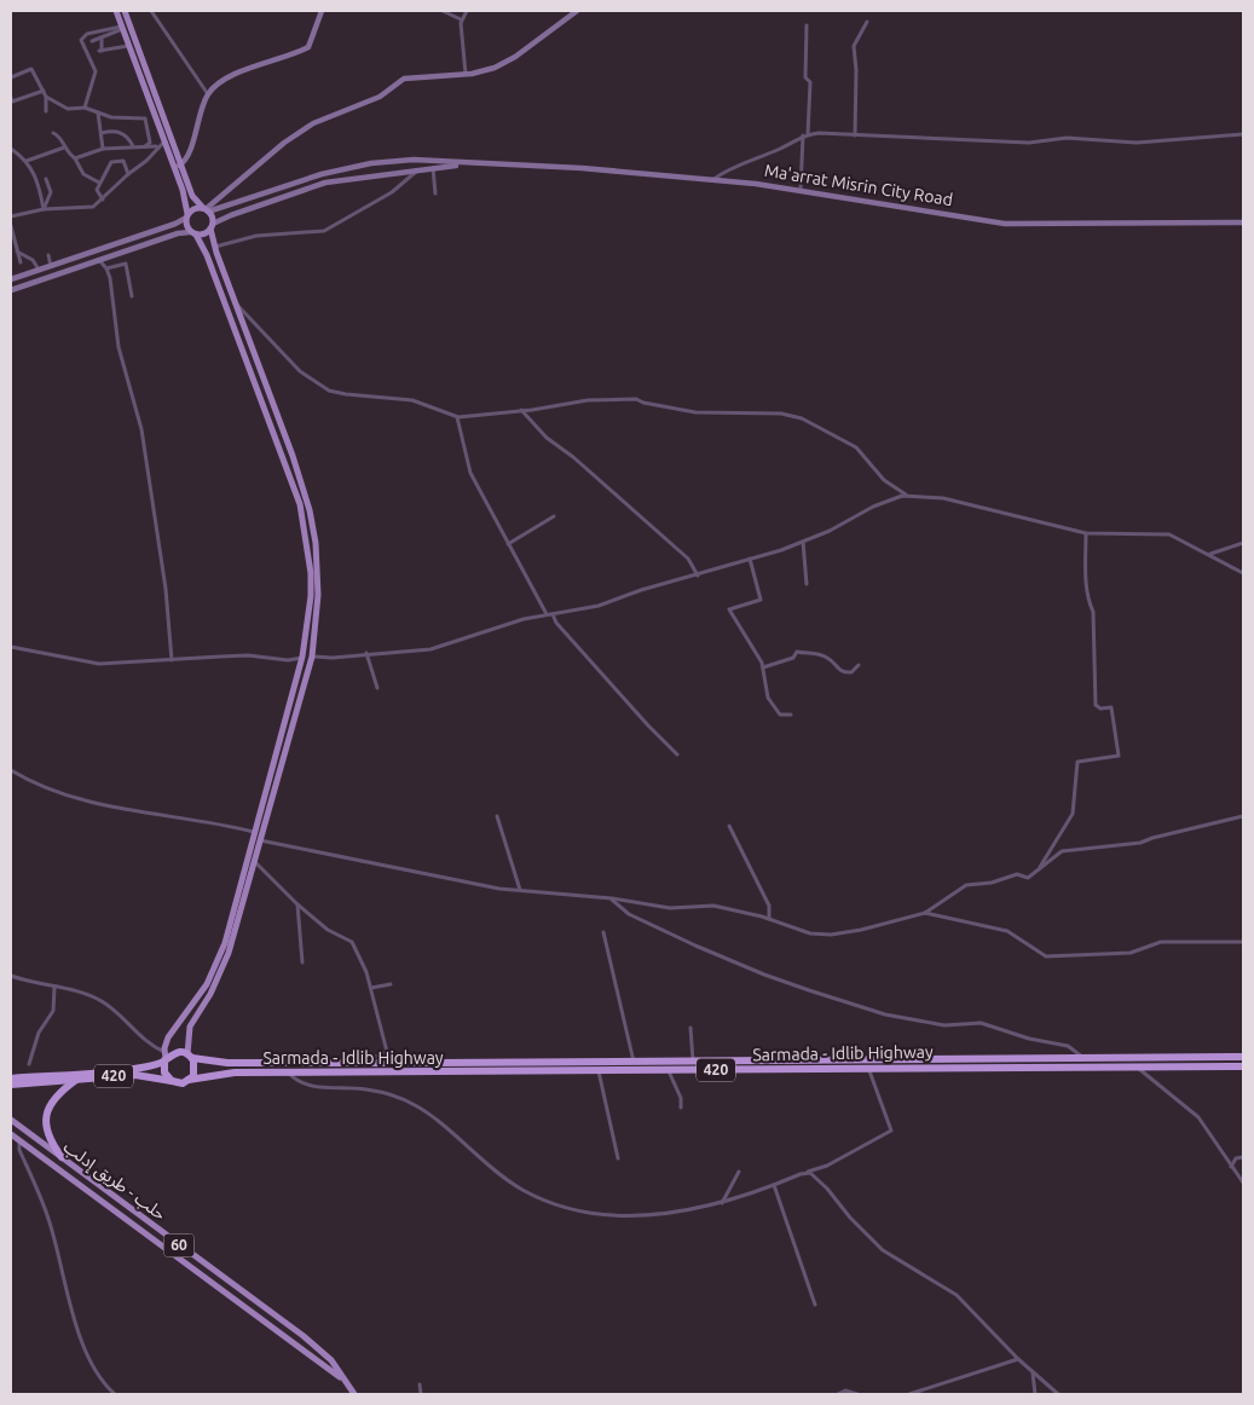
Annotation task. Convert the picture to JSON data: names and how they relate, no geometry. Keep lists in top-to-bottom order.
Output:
{
  "streets": {
    "highway": ["Sarmada - Idlib Highway", "420"],
    "main road": ["Ma'arrat Misrin City Road", "حلب - طريق إدلب", "60"]
  },
  "crossings": [
    ["Sarmada - Idlib Highway", "420"]
  ]
}
